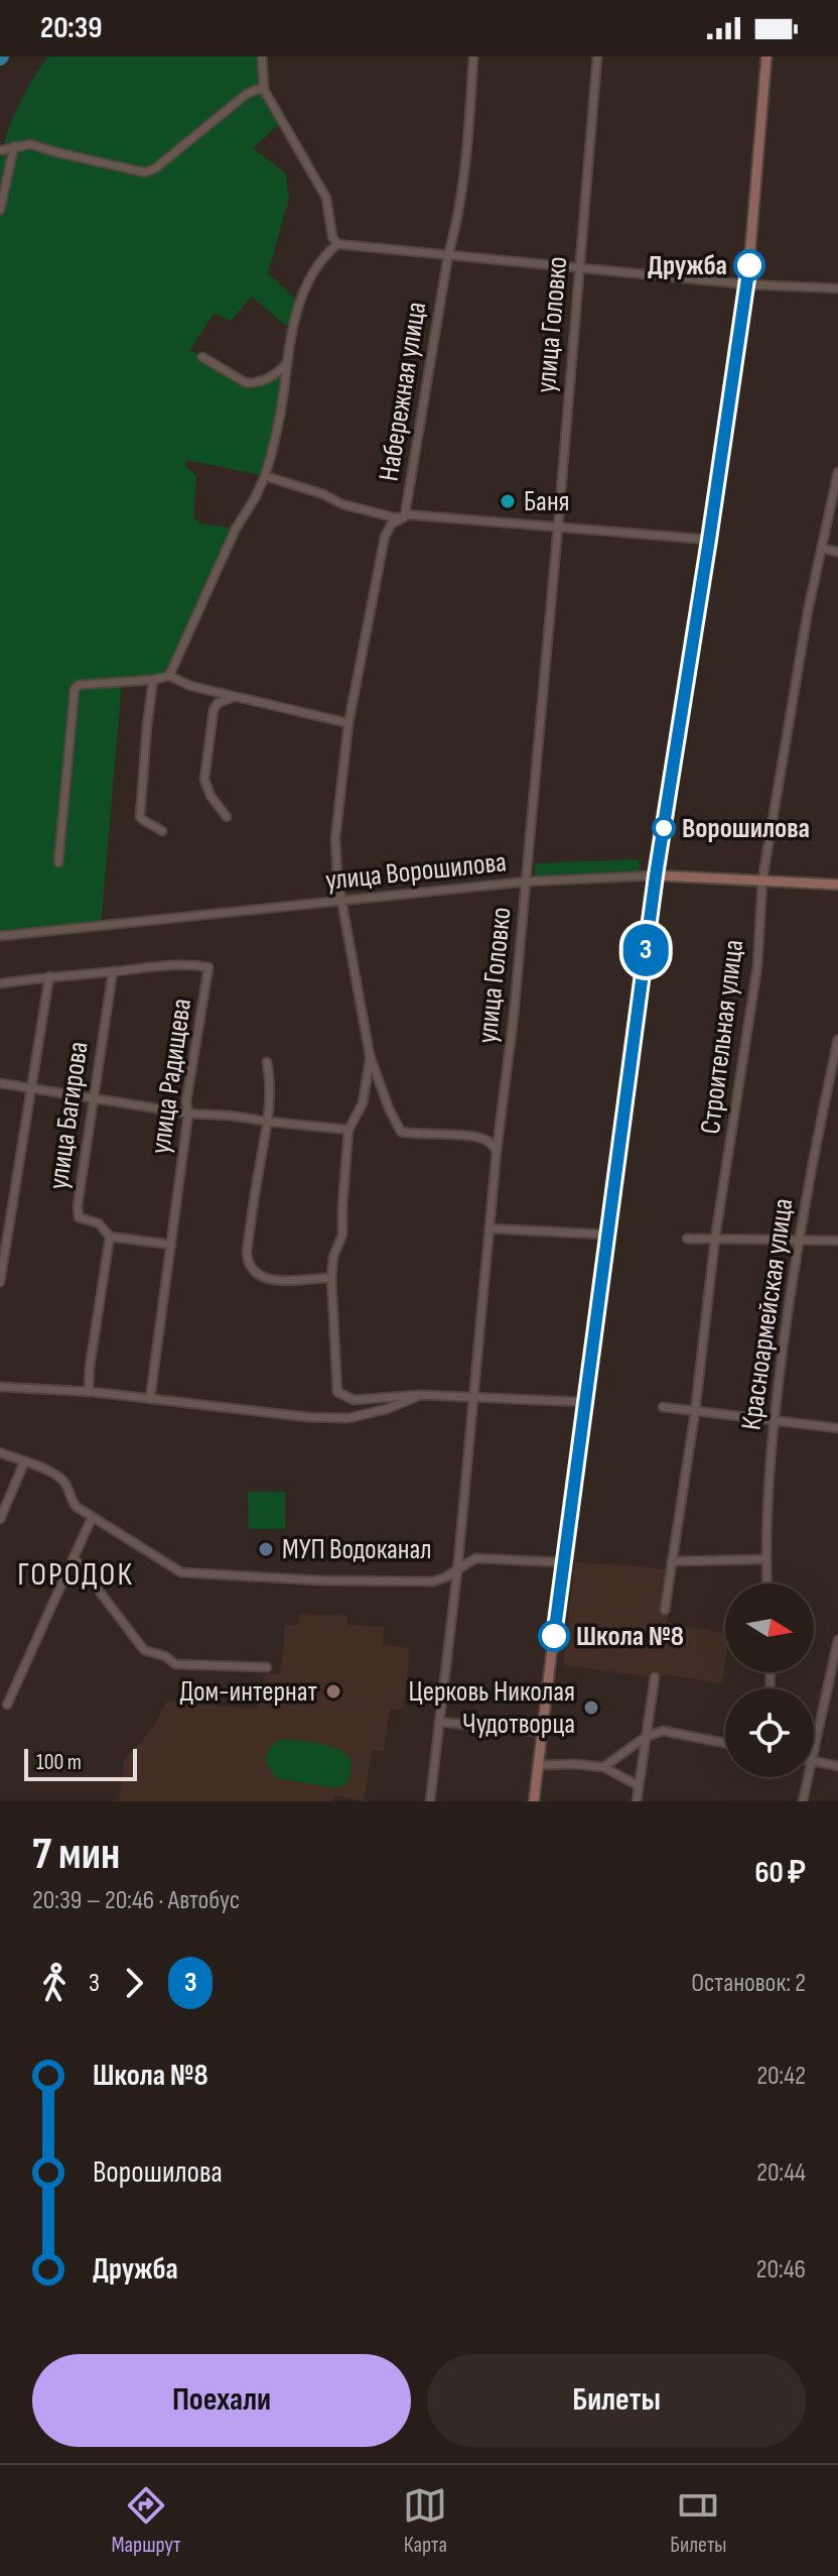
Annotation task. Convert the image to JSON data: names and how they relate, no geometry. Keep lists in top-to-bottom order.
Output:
{
  "streets": {
    "main road": ["улица Ворошилова"],
    "street": [
      "улица Головко",
      "Набережная улица",
      "Строительная улица",
      "улица Радищева",
      "улица Багирова",
      "Красноармейская улица"
    ]
  },
  "crossings": [
    ["улица Головко", "Набережная улица"],
    ["улица Головко", "улица Ворошилова"],
    ["Набережная улица", "улица Ворошилова"],
    ["улица Ворошилова", "Строительная улица"],
    ["улица Радищева", "улица Багирова"]
  ],
  "districts": ["ГОРОДОК"],
  "places": [
    "Дружба",
    "Баня",
    "Ворошилова",
    "МУП Водоканал",
    "Школа №8",
    "Дом-интернат",
    "Церковь Николая Чудотворца"
  ],
  "lines": ["bus line 3"],
  "scale_bar": "100 m",
  "north": "right",
  "page": {
    "status": "20:39",
    "on_map": "3",
    "scale": "100 m",
    "heading": ["7 мин", "20:39 – 20:46 · Автобус", "60 ₽"],
    "legs": ["3", "3", "Остановок: 2"],
    "list": [
      {
        "name": "Школа №8",
        "value": "20:42"
      },
      {
        "name": "Ворошилова",
        "value": "20:44"
      },
      {
        "name": "Дружба",
        "value": "20:46"
      }
    ],
    "buttons": ["Поехали", "Билеты"],
    "tabs": ["Маршрут", "Карта", "Билеты"]
  }
}
